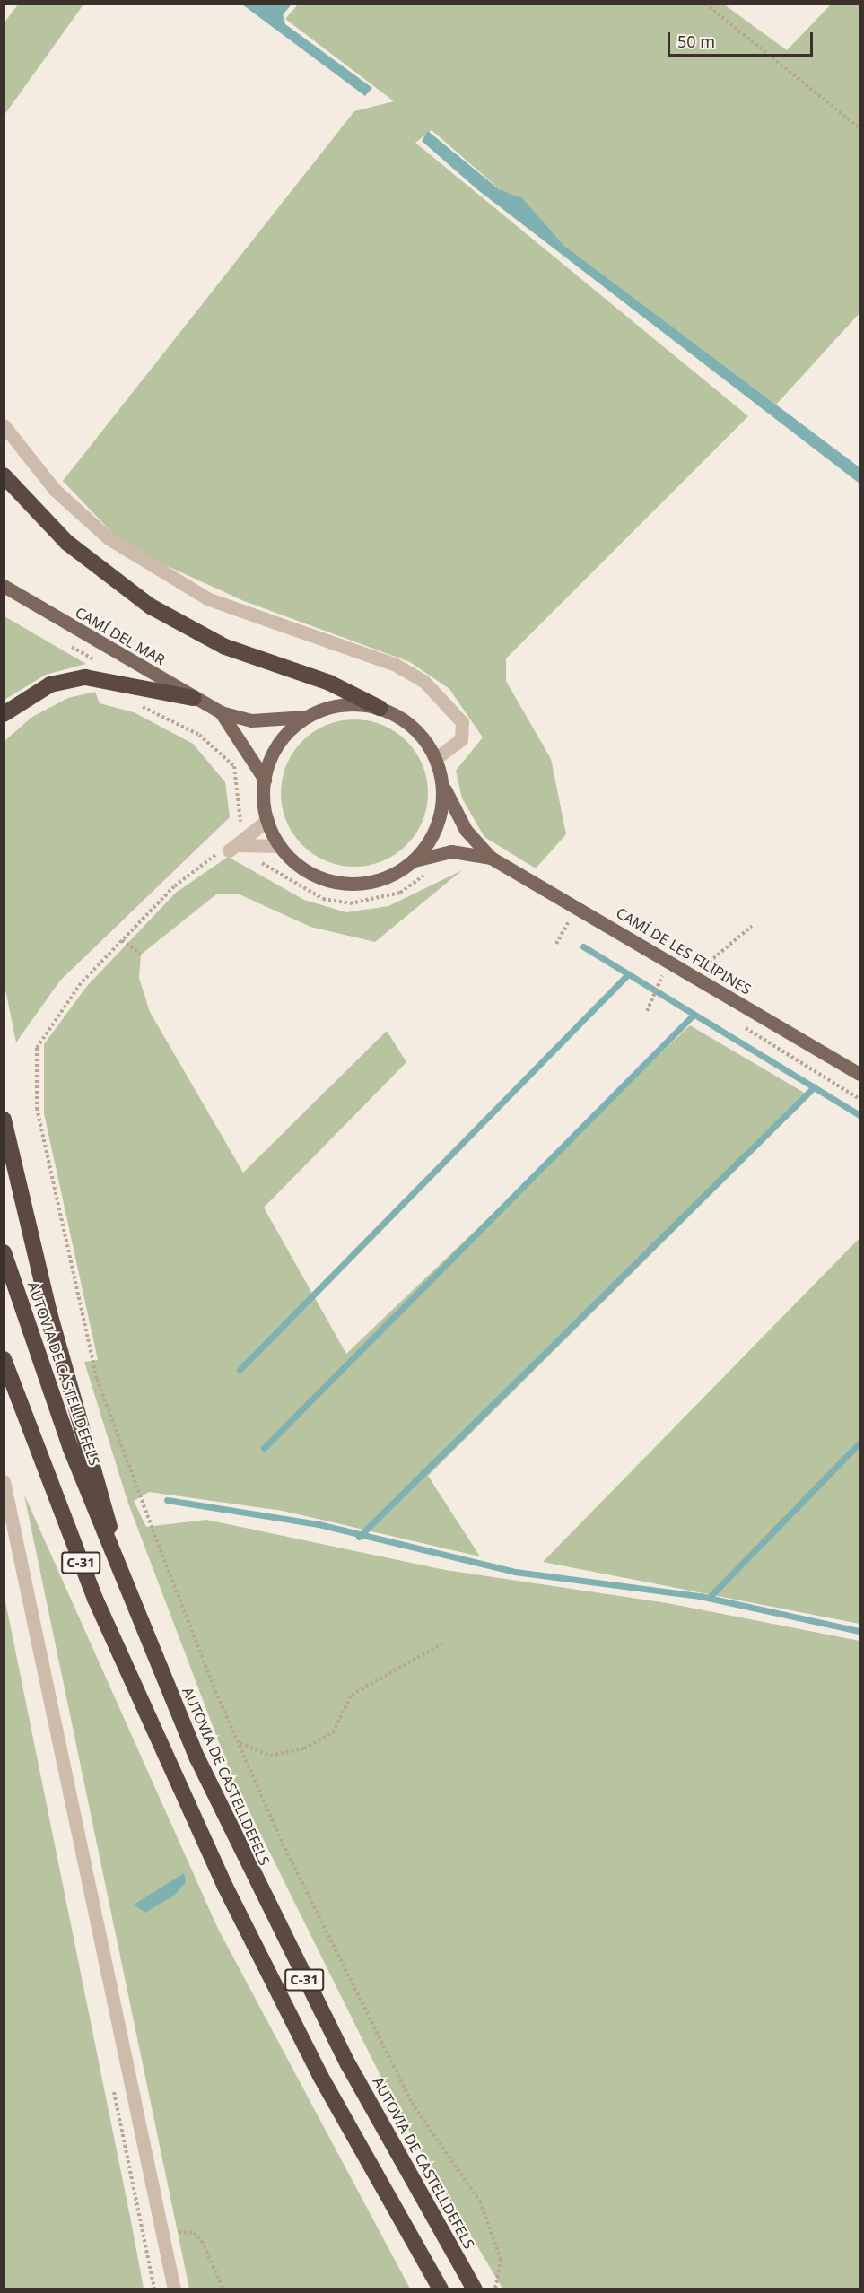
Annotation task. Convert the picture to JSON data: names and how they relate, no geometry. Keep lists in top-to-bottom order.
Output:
{
  "streets": {
    "highway": ["AUTOVIA DE CASTELLDEFELS", "C-31"],
    "main road": ["CAMÍ DEL MAR", "CAMÍ DE LES FILIPINES"]
  },
  "scale_bar": "50 m"
}
